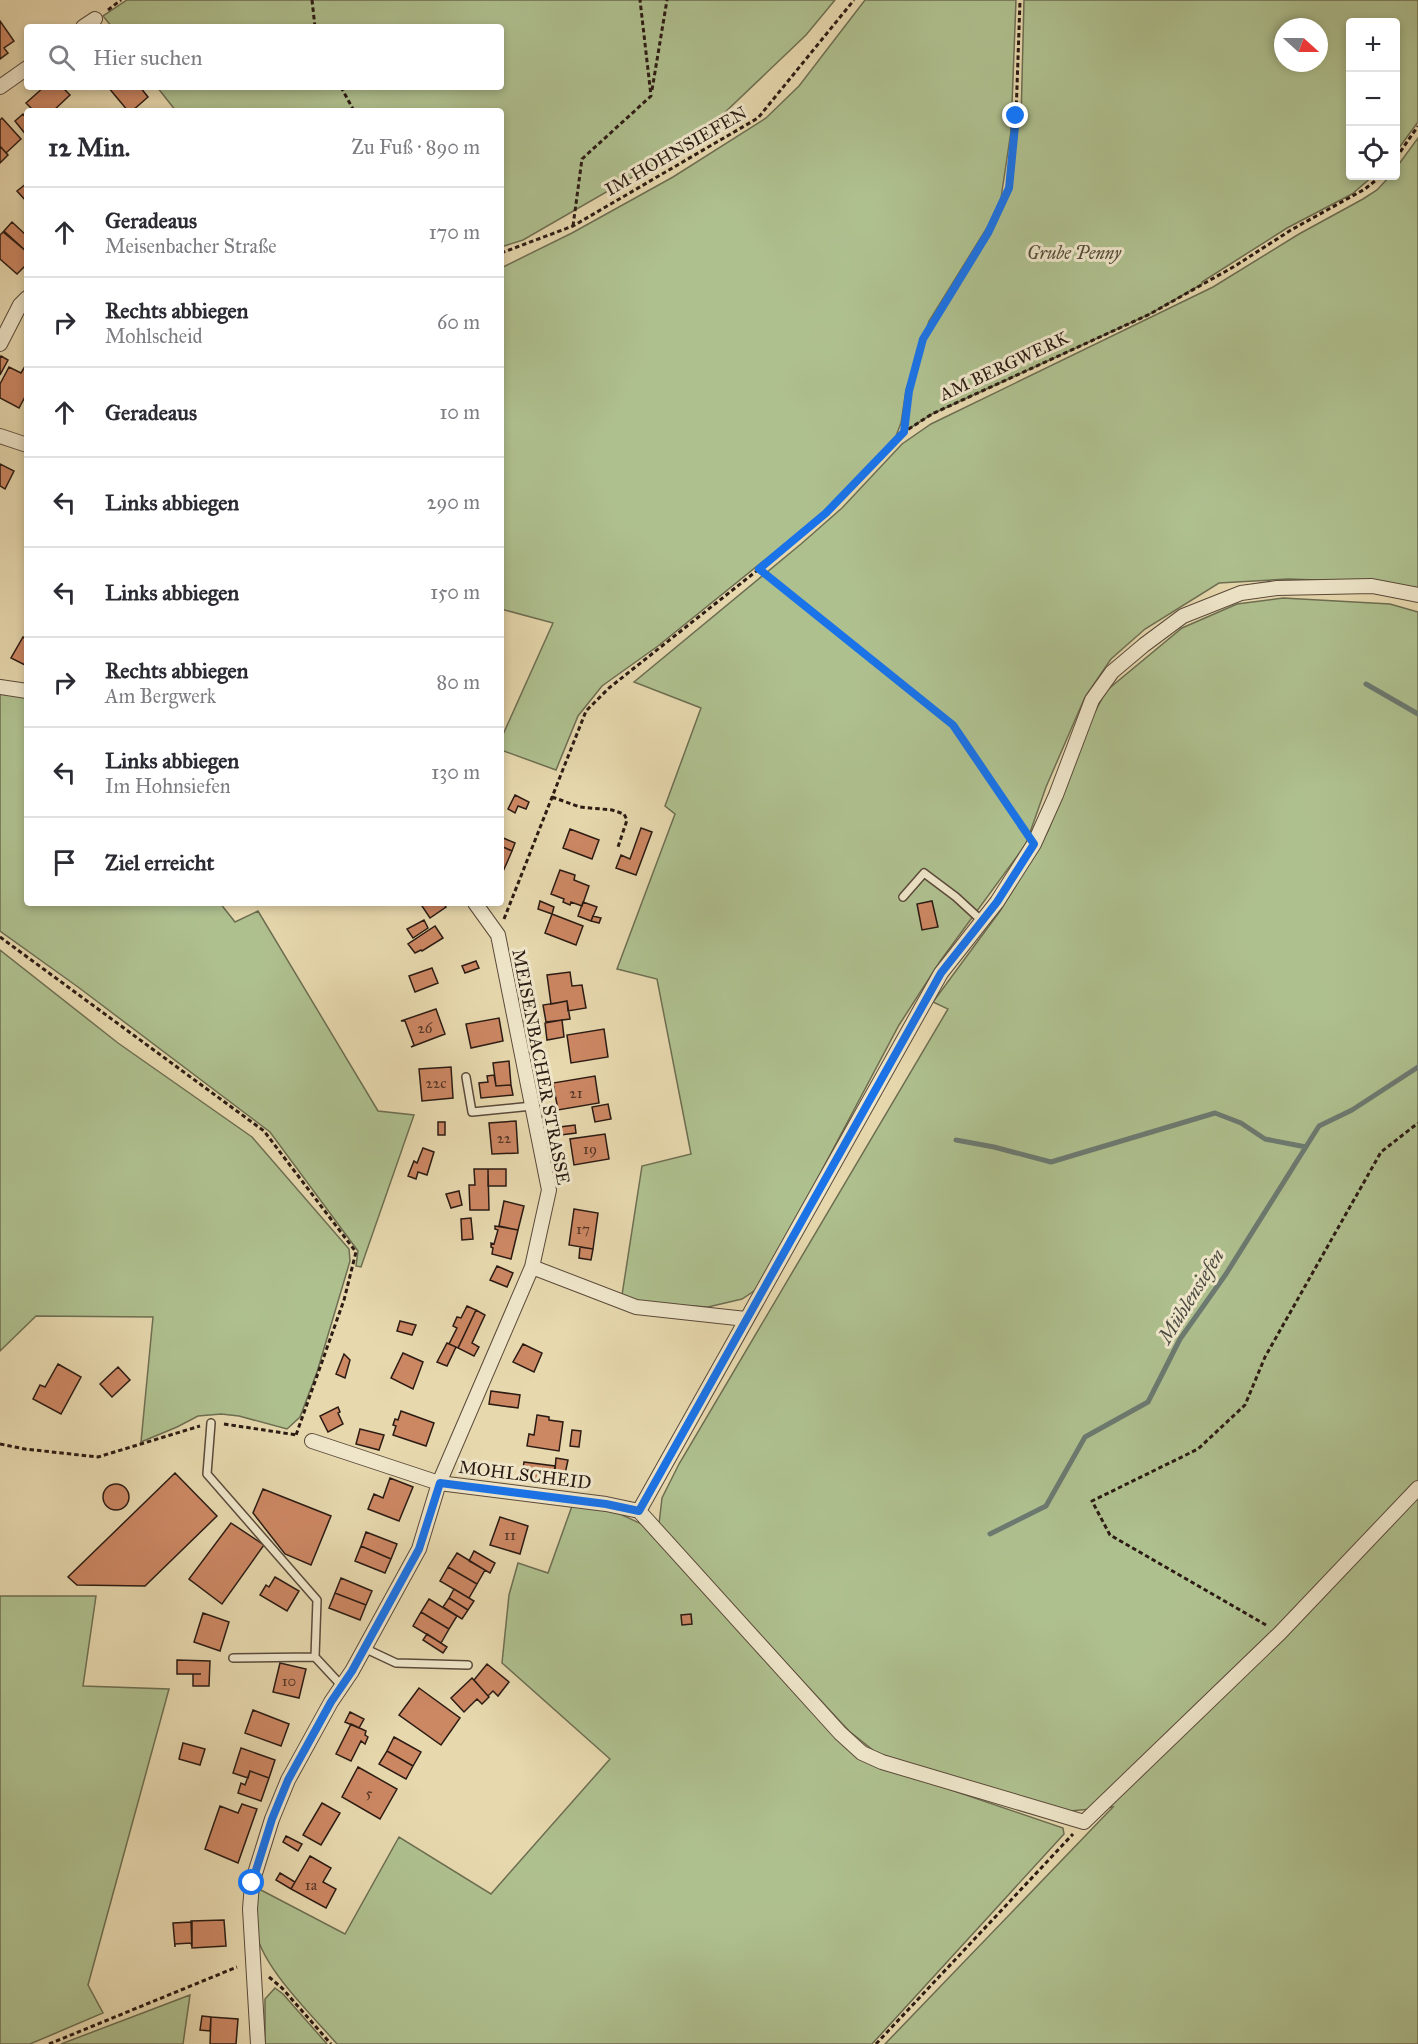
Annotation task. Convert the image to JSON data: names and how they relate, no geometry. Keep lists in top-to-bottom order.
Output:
{
  "streets": {
    "street": ["MEISENBACHER STRASSE", "MOHLSCHEID"],
    "path": ["IM HOHNSIEFEN", "AM BERGWERK"]
  },
  "crossings": [
    ["AM BERGWERK", "MEISENBACHER STRASSE"],
    ["MEISENBACHER STRASSE", "MOHLSCHEID"]
  ],
  "water": ["Mühlensiefen"],
  "parks": ["Grube Penny"],
  "house_numbers": [
    "26",
    "22c",
    "21",
    "22",
    "19",
    "17",
    "11",
    "10",
    "5",
    "1a"
  ],
  "north": "right",
  "page": {
    "map_buttons": ["+", "−"],
    "search": "Hier suchen",
    "heading": ["12 Min.", "Zu Fuß · 890 m"],
    "list": [
      ["Geradeaus", "Meisenbacher Straße", "170 m"],
      ["Rechts abbiegen", "Mohlscheid", "60 m"],
      ["Geradeaus", "10 m"],
      ["Links abbiegen", "290 m"],
      ["Links abbiegen", "150 m"],
      ["Rechts abbiegen", "Am Bergwerk", "80 m"],
      ["Links abbiegen", "Im Hohnsiefen", "130 m"],
      "Ziel erreicht"
    ]
  }
}
